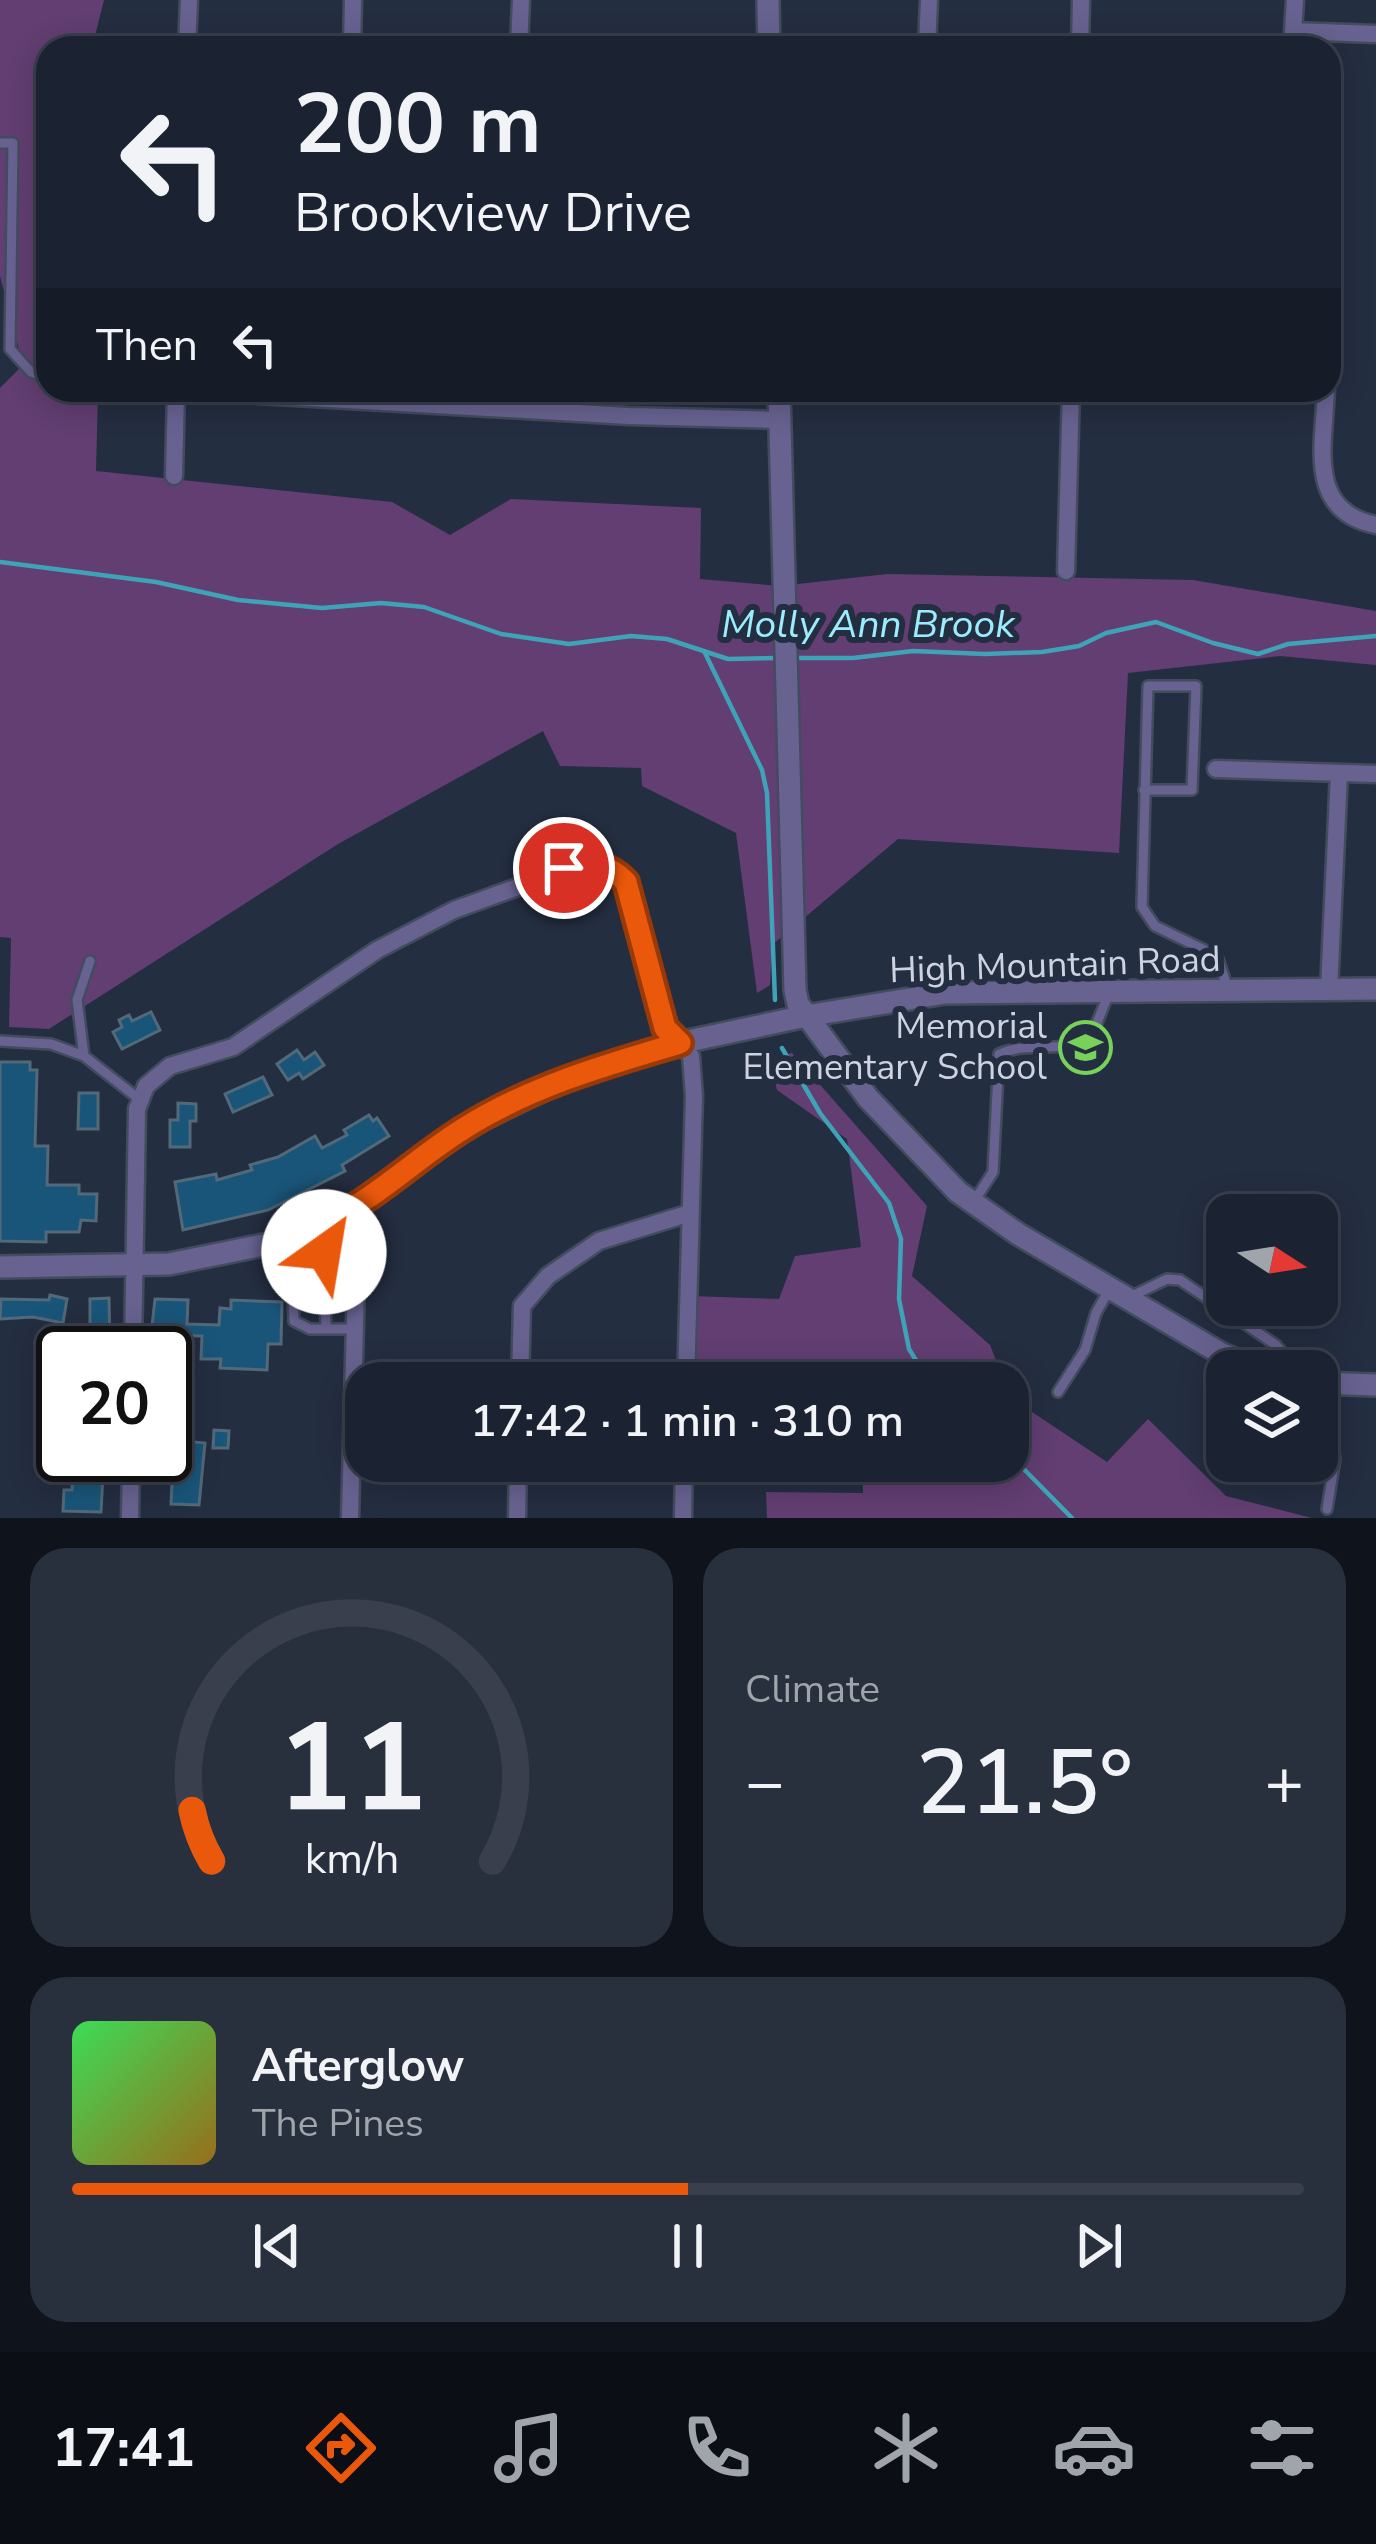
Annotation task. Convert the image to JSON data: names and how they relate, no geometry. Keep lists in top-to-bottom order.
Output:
{
  "streets": {
    "street": ["High Mountain Road"]
  },
  "water": ["Molly Ann Brook"],
  "places": {
    "school or university": ["Memorial Elementary School"]
  },
  "north": "right",
  "page": {
    "turn": ["200 m", "Brookview Drive"],
    "then": "Then",
    "limit": "20",
    "trip": "17:42 · 1 min · 310 m",
    "tile": "Climate",
    "heat": ["−", "21.5°", "+"],
    "song": ["Afterglow", "The Pines"],
    "tabs": "17:41",
    "gauge": ["11", "km/h"]
  }
}
